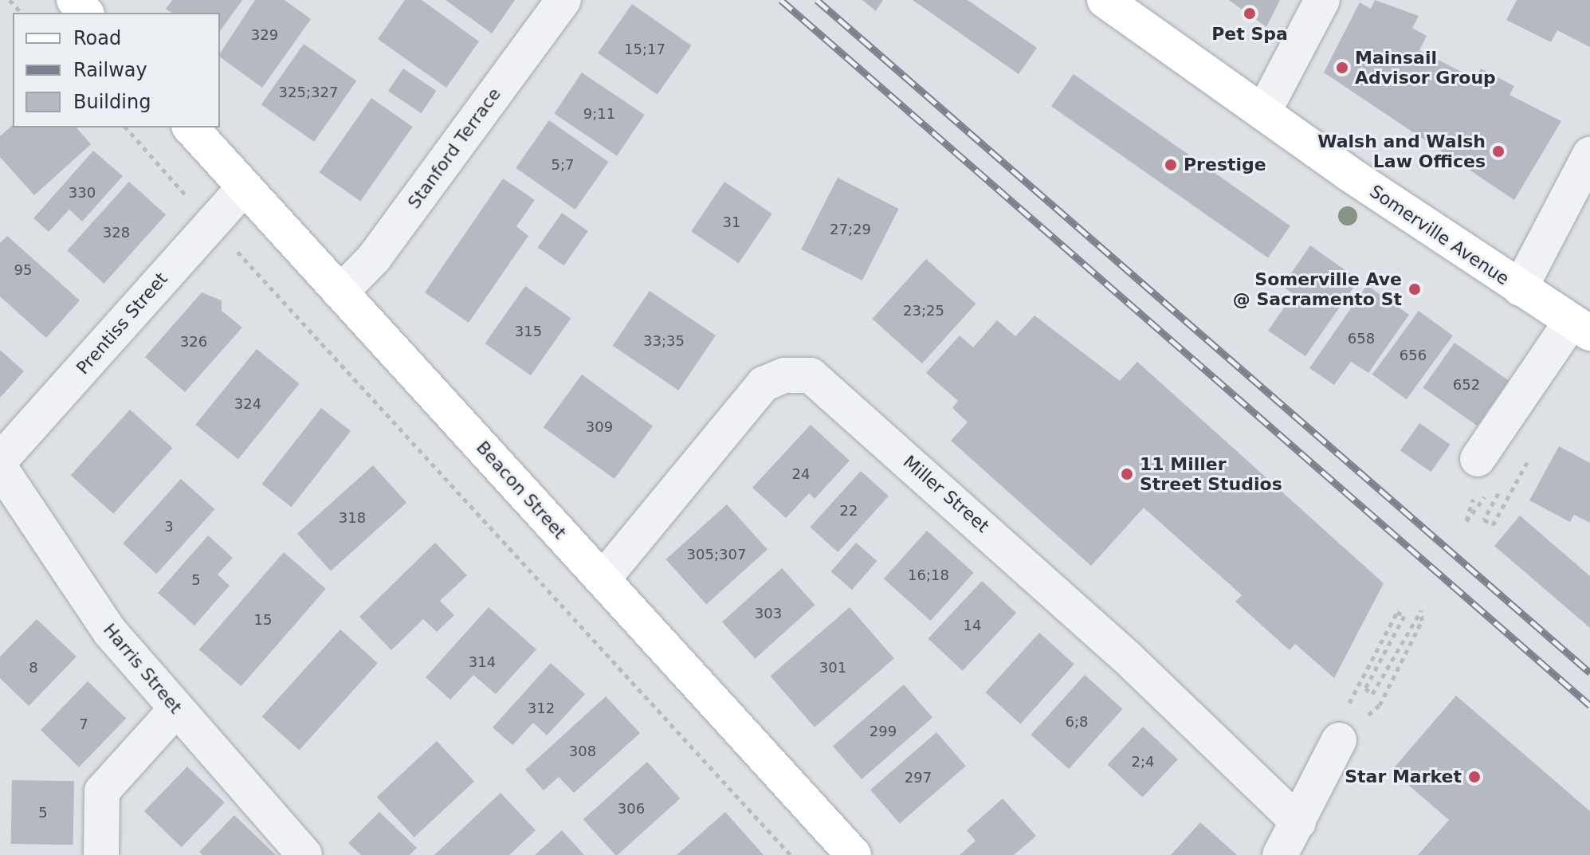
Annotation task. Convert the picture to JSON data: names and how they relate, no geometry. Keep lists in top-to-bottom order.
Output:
{
  "streets": {
    "main road": ["Somerville Avenue", "Beacon Street"],
    "street": [
      "Stanford Terrace",
      "Prentiss Street",
      "Miller Street",
      "Harris Street"
    ]
  },
  "crossings": [
    ["Stanford Terrace", "Beacon Street"],
    ["Prentiss Street", "Beacon Street"],
    ["Beacon Street", "Miller Street"]
  ],
  "places": [
    "Pet Spa",
    "Mainsail Advisor Group",
    "Walsh and Walsh Law Offices",
    "Prestige",
    "Somerville Ave @ Sacramento St",
    "11 Miller Street Studios",
    "Star Market"
  ],
  "house_numbers": [
    "329",
    "15;17",
    "325;327",
    "9;11",
    "5;7",
    "330",
    "31",
    "27;29",
    "328",
    "95",
    "23;25",
    "315",
    "658",
    "33;35",
    "326",
    "656",
    "652",
    "324",
    "309",
    "24",
    "22",
    "318",
    "3",
    "305;307",
    "16;18",
    "5",
    "303",
    "15",
    "14",
    "314",
    "8",
    "301",
    "312",
    "6;8",
    "7",
    "299",
    "308",
    "2;4",
    "297",
    "306",
    "5"
  ],
  "legend": ["Road", "Railway", "Building"]
}
